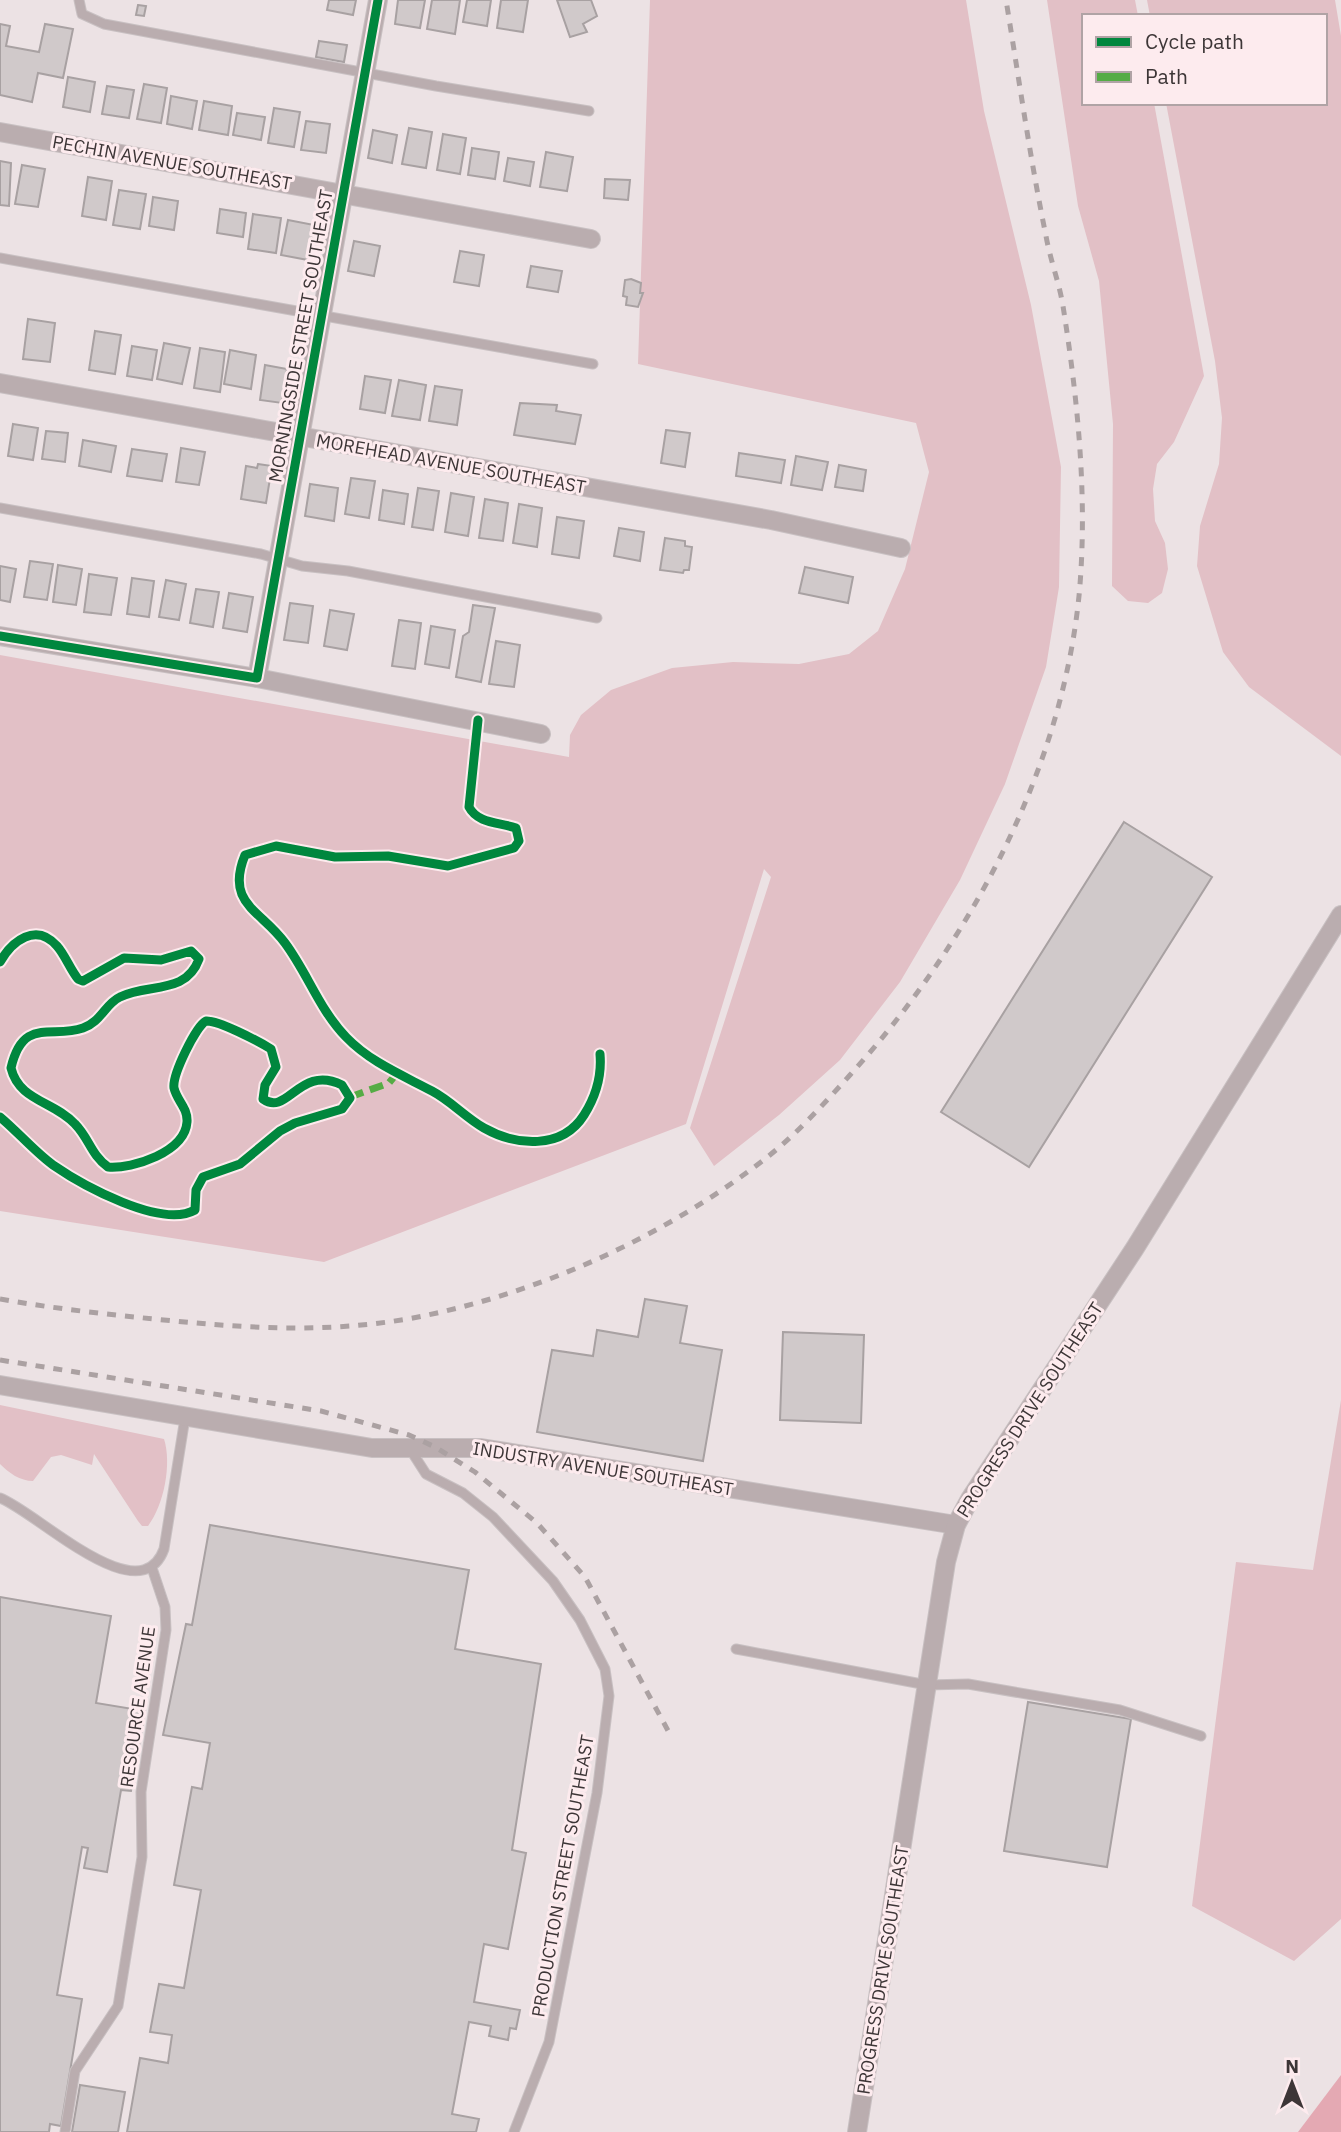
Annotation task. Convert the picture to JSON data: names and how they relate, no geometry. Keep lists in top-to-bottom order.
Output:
{
  "streets": {
    "street": [
      "PECHIN AVENUE SOUTHEAST",
      "MORNINGSIDE STREET SOUTHEAST",
      "MOREHEAD AVENUE SOUTHEAST",
      "PROGRESS DRIVE SOUTHEAST",
      "INDUSTRY AVENUE SOUTHEAST"
    ],
    "lane": ["RESOURCE AVENUE", "PRODUCTION STREET SOUTHEAST"]
  },
  "crossings": [
    ["PECHIN AVENUE SOUTHEAST", "MORNINGSIDE STREET SOUTHEAST"],
    ["MORNINGSIDE STREET SOUTHEAST", "MOREHEAD AVENUE SOUTHEAST"],
    ["PROGRESS DRIVE SOUTHEAST", "INDUSTRY AVENUE SOUTHEAST"],
    ["INDUSTRY AVENUE SOUTHEAST", "PRODUCTION STREET SOUTHEAST"]
  ],
  "legend": ["Cycle path", "Path"],
  "north": "top"
}
